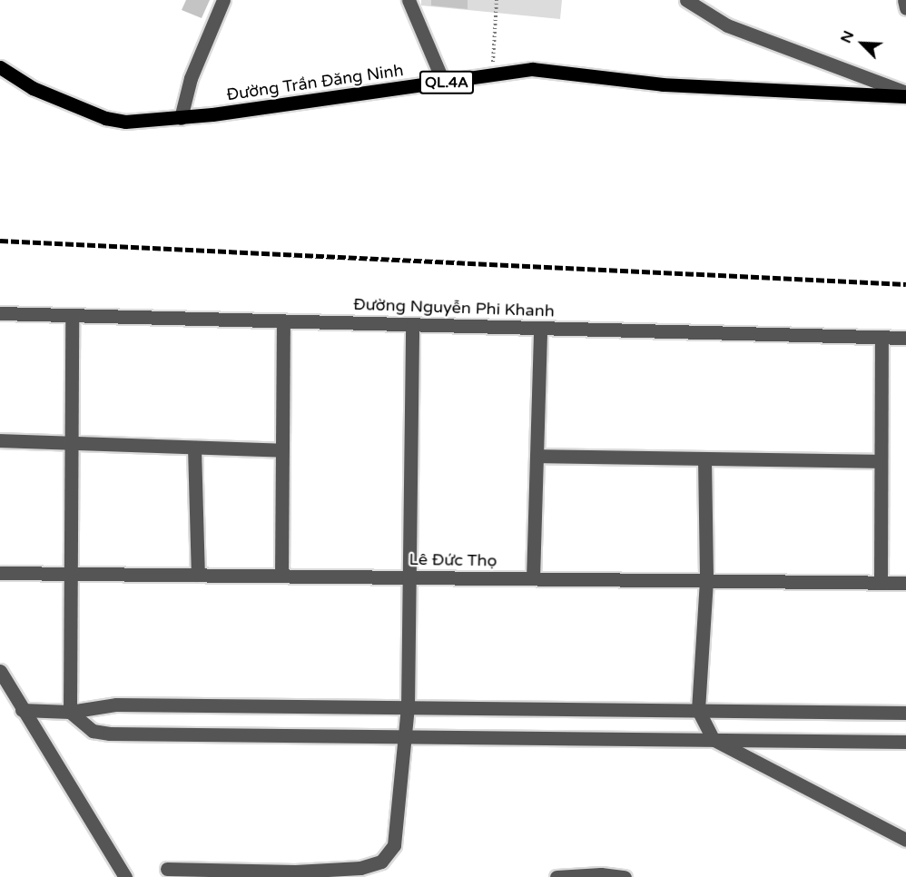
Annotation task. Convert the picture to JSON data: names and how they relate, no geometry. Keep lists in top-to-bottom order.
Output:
{
  "streets": {
    "main road": ["Đường Trần Đăng Ninh", "QL.4A"],
    "street": ["Đường Nguyễn Phi Khanh", "Lê Đức Thọ"]
  },
  "north": "top left"
}
